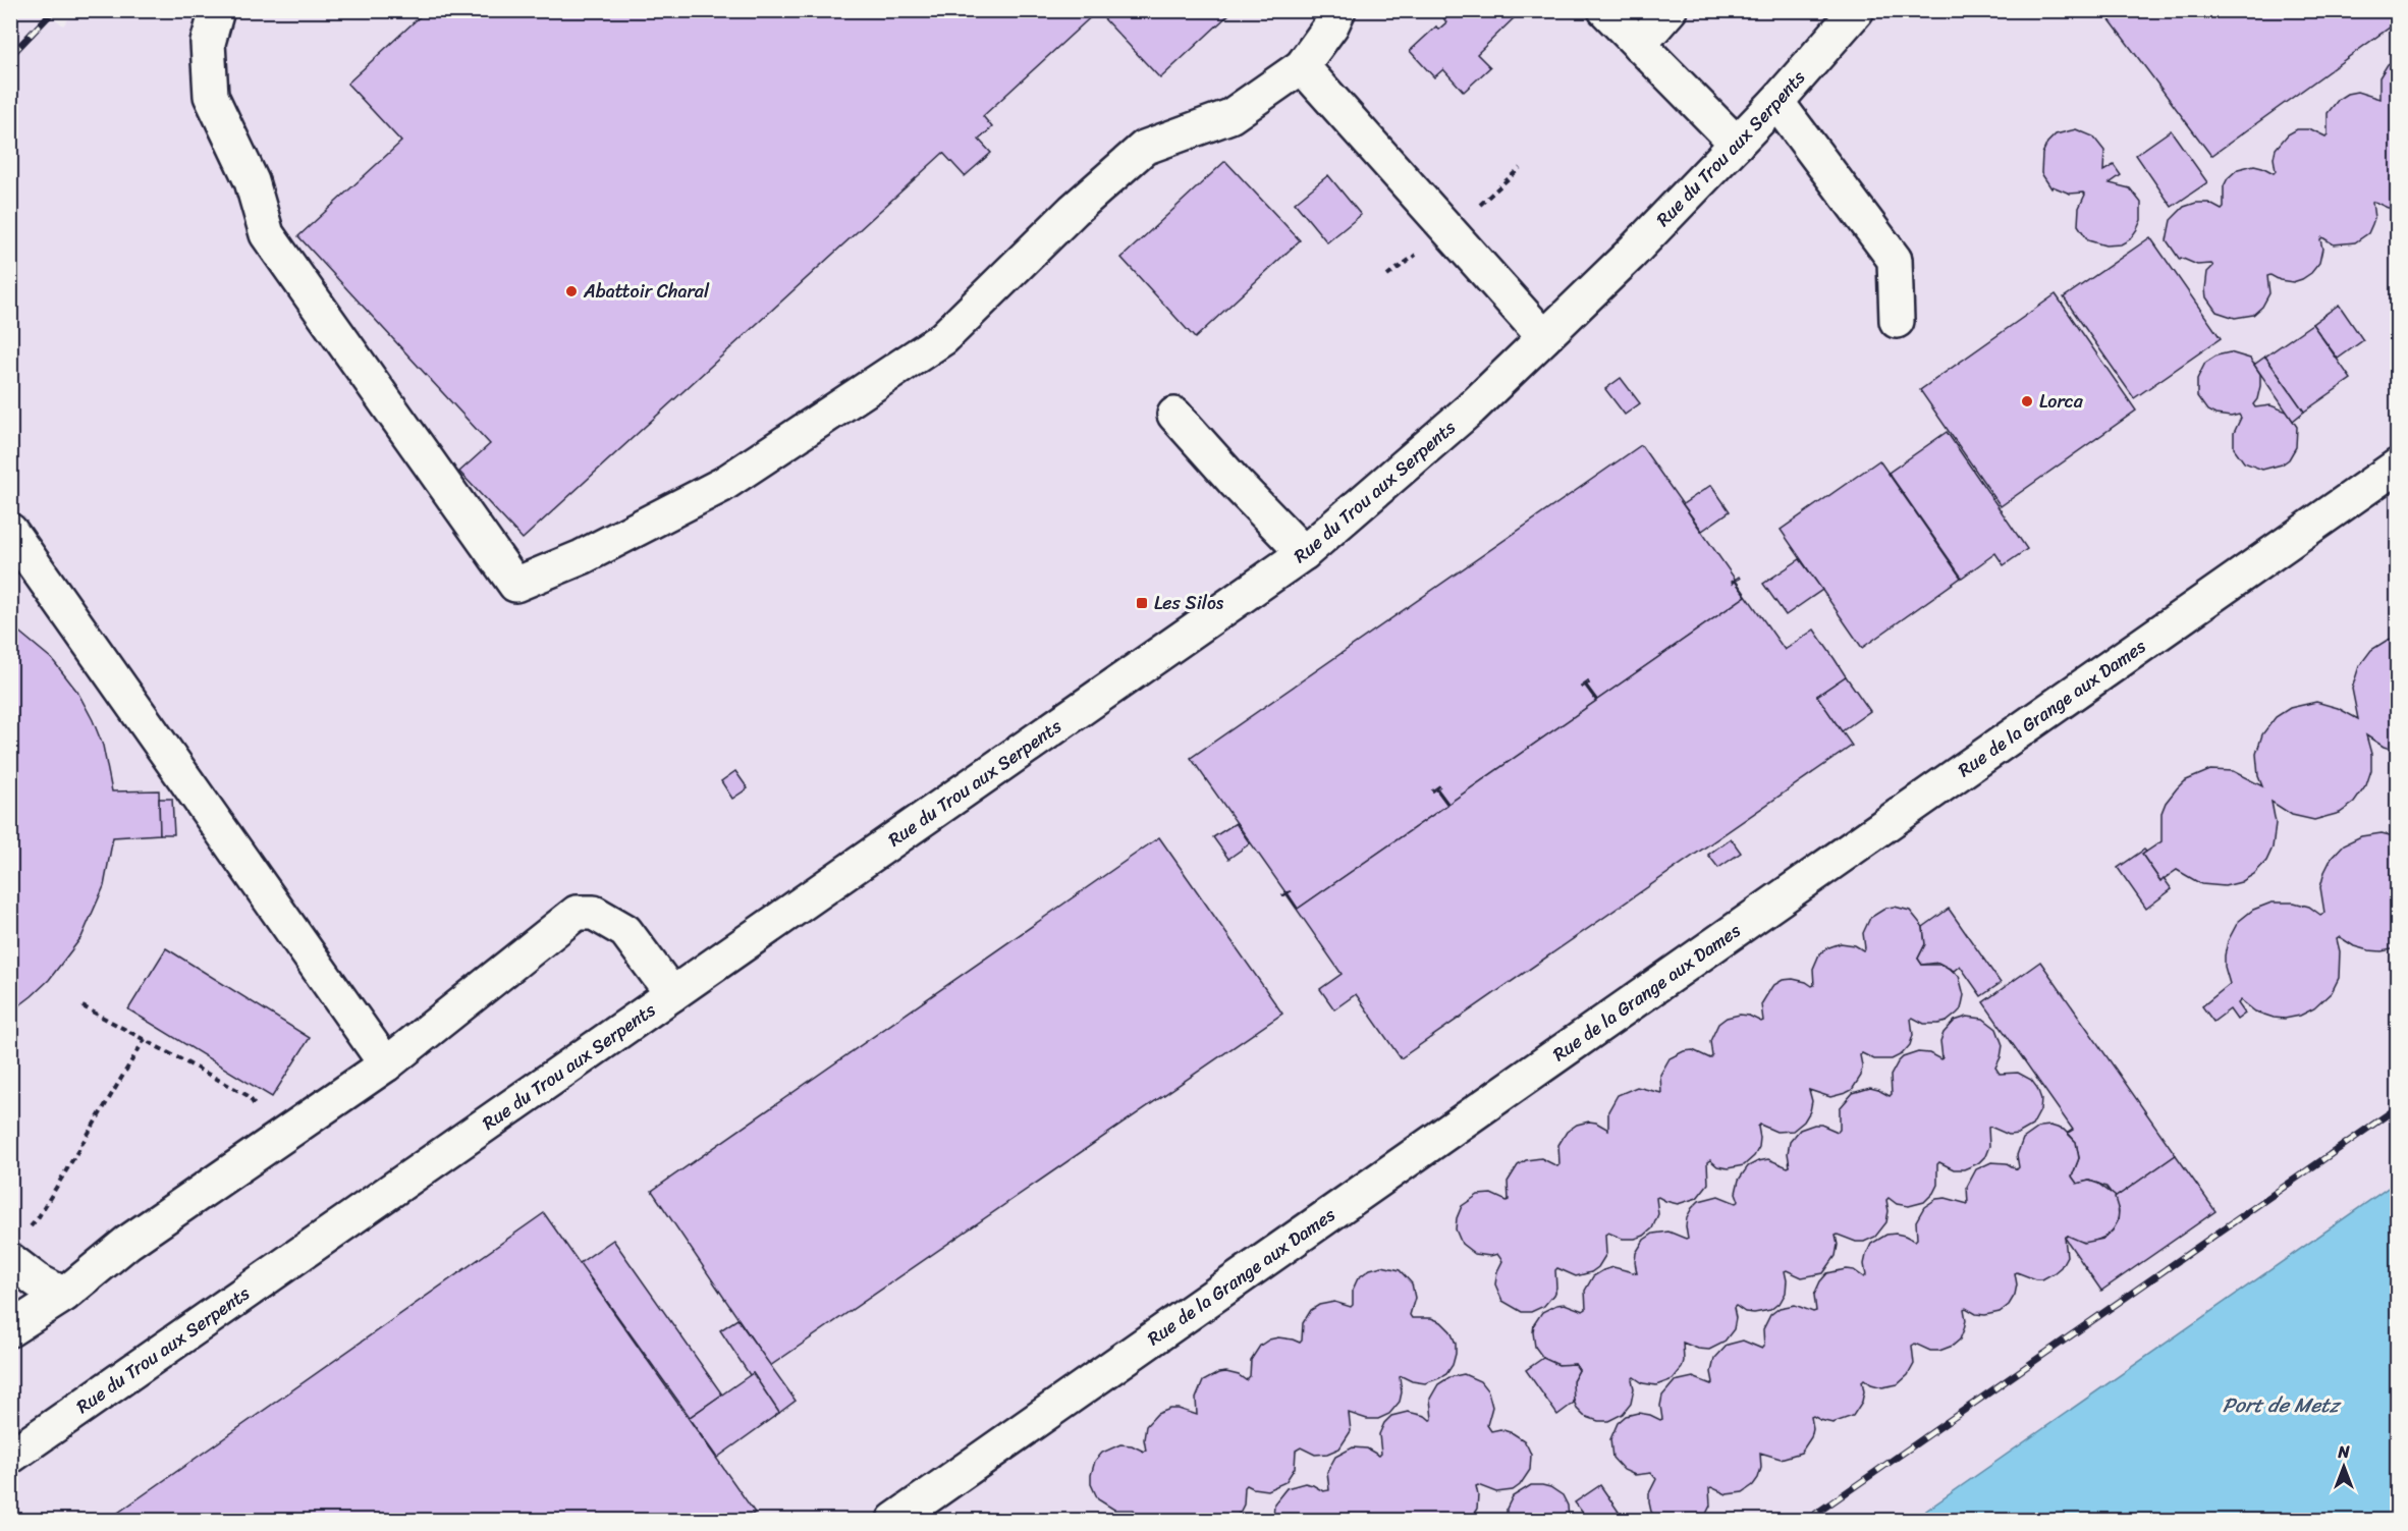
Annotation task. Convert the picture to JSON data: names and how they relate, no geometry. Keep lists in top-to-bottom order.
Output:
{
  "streets": {
    "street": ["Rue du Trou aux Serpents", "Rue de la Grange aux Dames"]
  },
  "water": ["Port de Metz"],
  "places": {
    "other": ["Abattoir Charal", "Lorca"],
    "transit": ["Les Silos"]
  },
  "north": "top"
}
